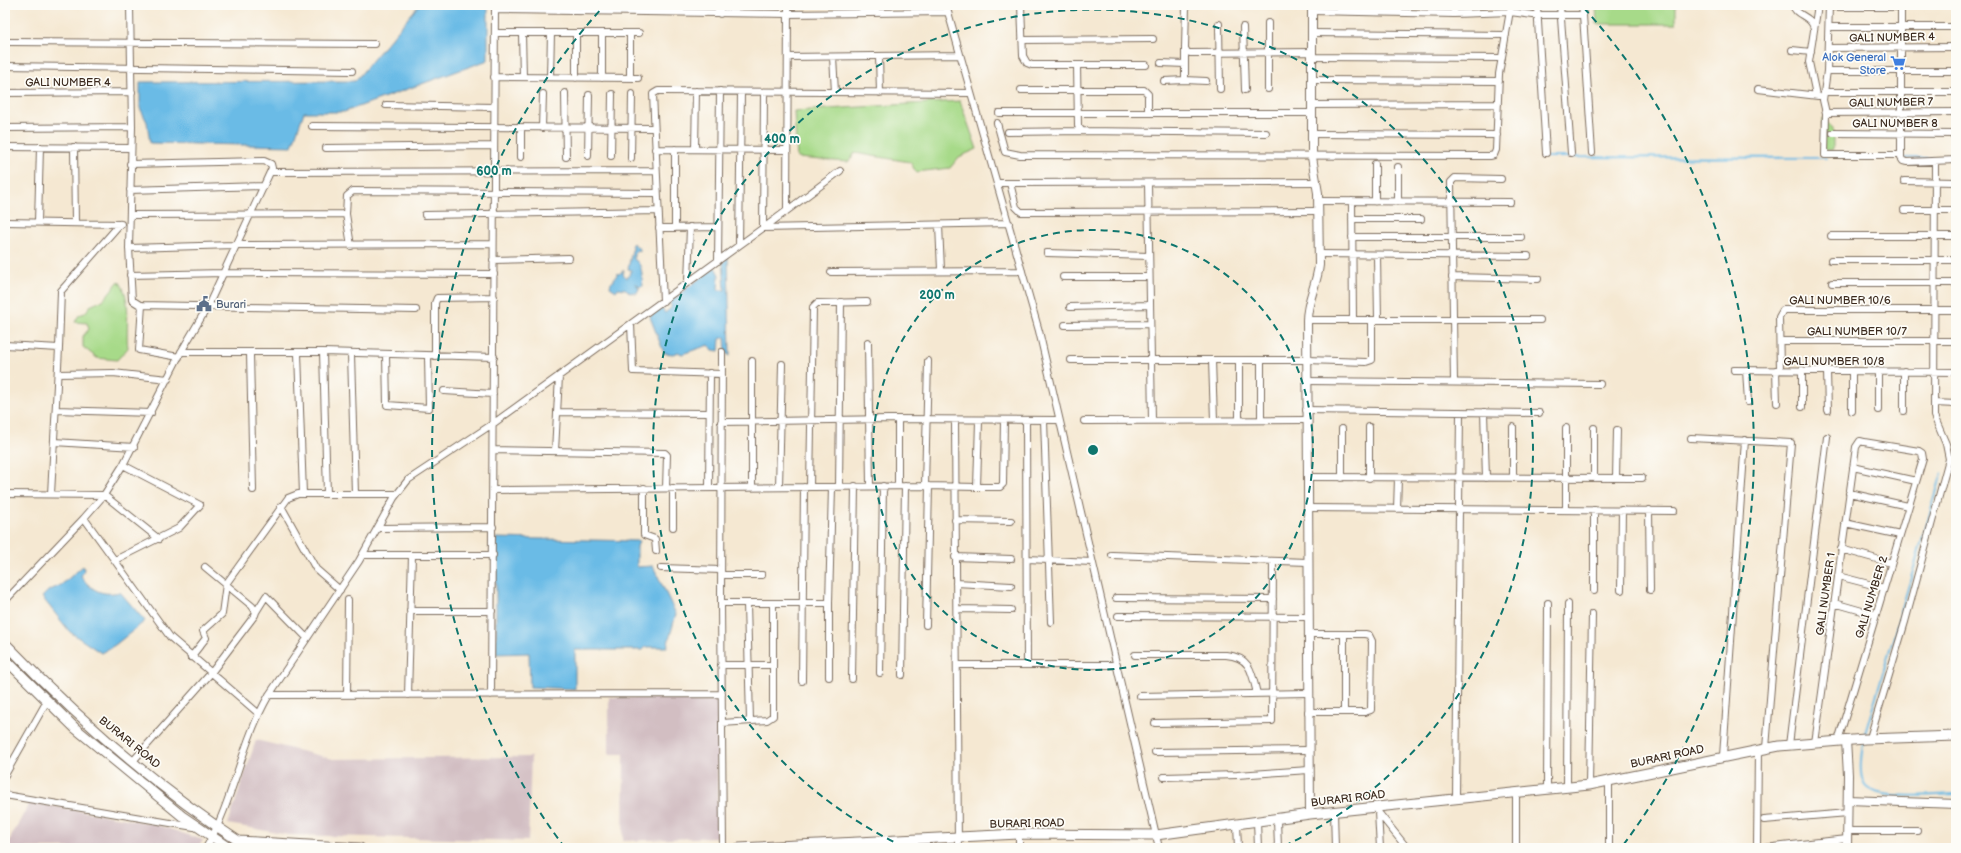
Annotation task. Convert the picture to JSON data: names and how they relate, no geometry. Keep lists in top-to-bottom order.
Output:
{
  "streets": {
    "main road": ["BURARI ROAD"],
    "street": [
      "GALI NUMBER 4",
      "GALI NUMBER 7",
      "GALI NUMBER 8",
      "GALI NUMBER 10/6",
      "GALI NUMBER 10/7",
      "GALI NUMBER 10/8",
      "GALI NUMBER 1",
      "GALI NUMBER 2"
    ]
  },
  "crossings": [
    ["GALI NUMBER 10/6", "GALI NUMBER 10/7"],
    ["GALI NUMBER 10/6", "GALI NUMBER 10/8"],
    ["GALI NUMBER 1", "GALI NUMBER 2"],
    ["GALI NUMBER 1", "BURARI ROAD"],
    ["GALI NUMBER 2", "BURARI ROAD"]
  ],
  "places": {
    "supermarket": ["Alok General Store"],
    "public building": ["Burari"]
  },
  "rings": ["400 m", "600 m", "200 m"]
}
